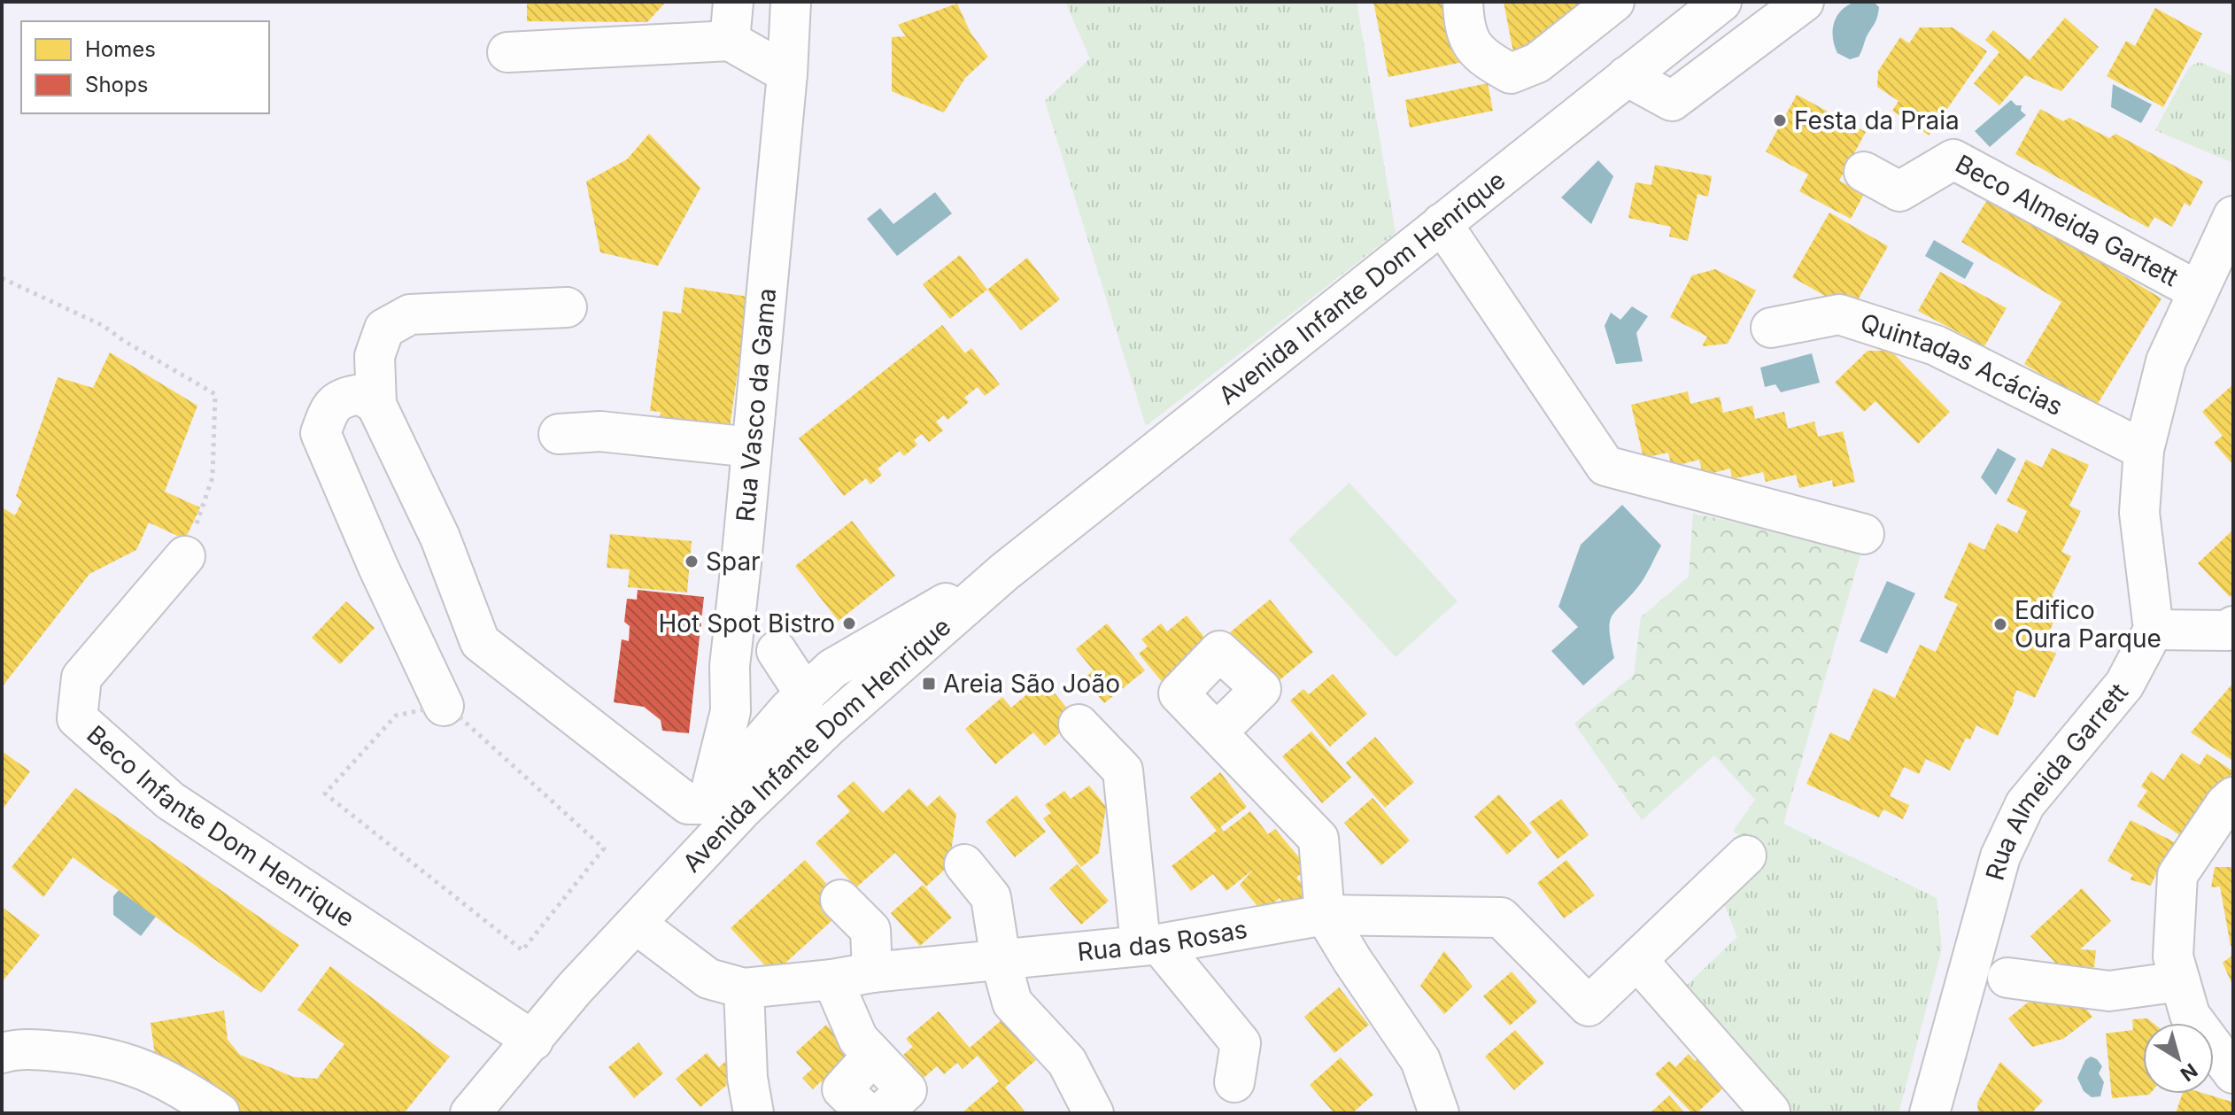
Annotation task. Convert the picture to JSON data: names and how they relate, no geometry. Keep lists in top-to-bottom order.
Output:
{
  "streets": {
    "street": [
      "Beco Almeida Gartett",
      "Avenida Infante Dom Henrique",
      "Quintadas Acácias",
      "Rua Vasco da Gama",
      "Rua Almeida Garrett",
      "Beco Infante Dom Henrique",
      "Rua das Rosas"
    ]
  },
  "crossings": [
    ["Avenida Infante Dom Henrique", "Rua Vasco da Gama"],
    ["Avenida Infante Dom Henrique", "Beco Infante Dom Henrique"],
    ["Avenida Infante Dom Henrique", "Rua das Rosas"]
  ],
  "places": {
    "other": [
      "Festa da Praia",
      "Spar",
      "Hot Spot Bistro",
      "Edifico Oura Parque"
    ],
    "transit": ["Areia São João"]
  },
  "legend": ["Homes", "Shops"],
  "north": "bottom right"
}
